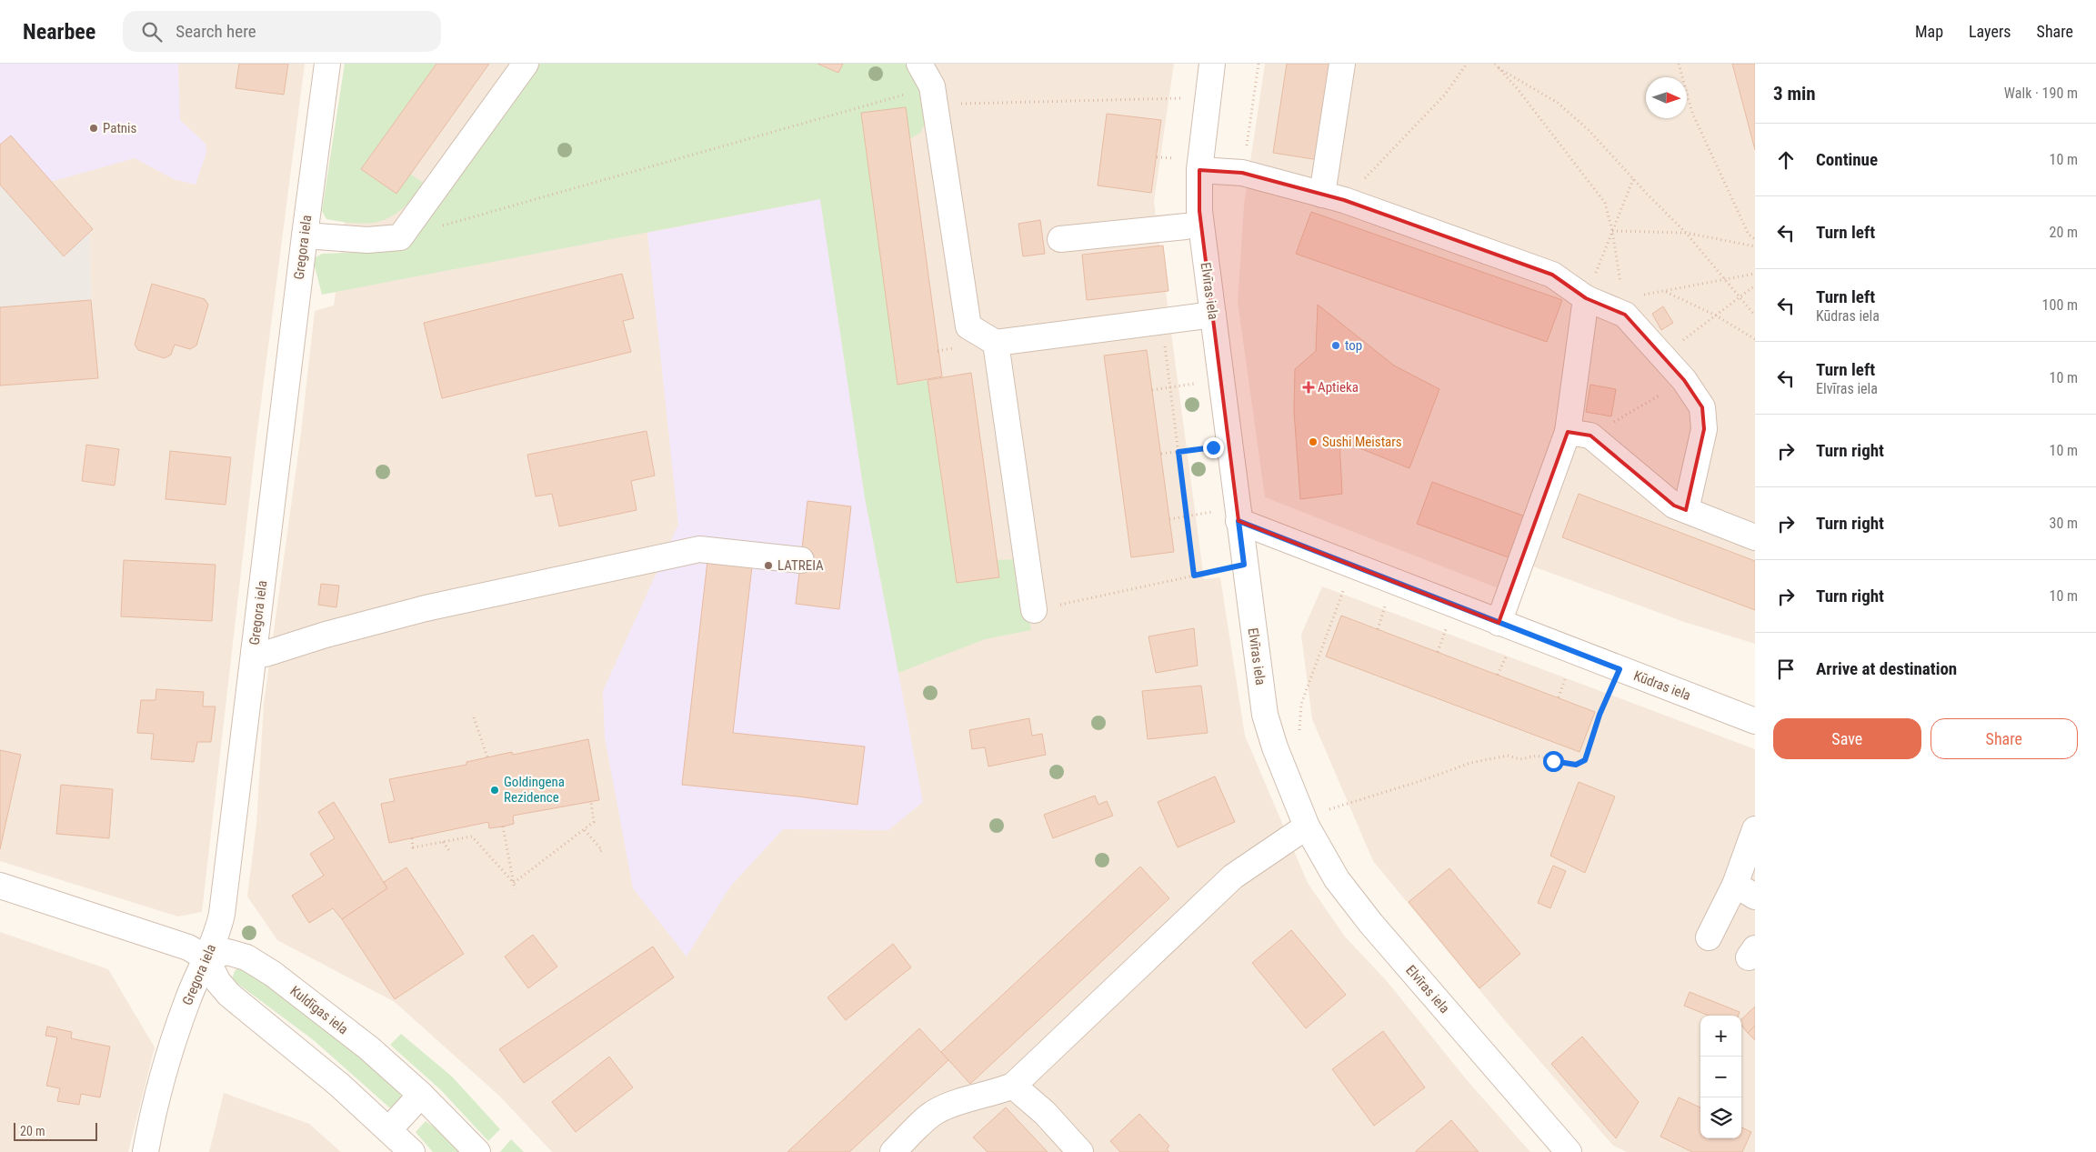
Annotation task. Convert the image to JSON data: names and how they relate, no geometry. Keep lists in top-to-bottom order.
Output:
{
  "streets": {
    "street": [
      "Gregora iela",
      "Elvīras iela",
      "Kūdras iela",
      "Kuldīgas iela"
    ]
  },
  "crossings": [
    ["Gregora iela", "Kuldīgas iela"],
    ["Elvīras iela", "Kūdras iela"]
  ],
  "places": {
    "other": [
      "Patnis",
      "top",
      "Sushi Meistars",
      "LATREIA",
      "Goldingena Rezidence"
    ],
    "health": ["Aptieka"]
  },
  "scale_bar": "20 m",
  "north": "right",
  "page": {
    "header": "Nearbee",
    "search": "Search here",
    "nav": ["Map", "Layers", "Share"],
    "heading": ["3 min", "Walk · 190 m"],
    "list": [
      ["Continue", "10 m"],
      ["Turn left", "20 m"],
      ["Turn left", "Kūdras iela", "100 m"],
      ["Turn left", "Elvīras iela", "10 m"],
      ["Turn right", "10 m"],
      ["Turn right", "30 m"],
      ["Turn right", "10 m"],
      "Arrive at destination"
    ],
    "buttons": ["Save", "Share"],
    "map_buttons": ["+", "−"],
    "scale": "20 m"
  }
}
